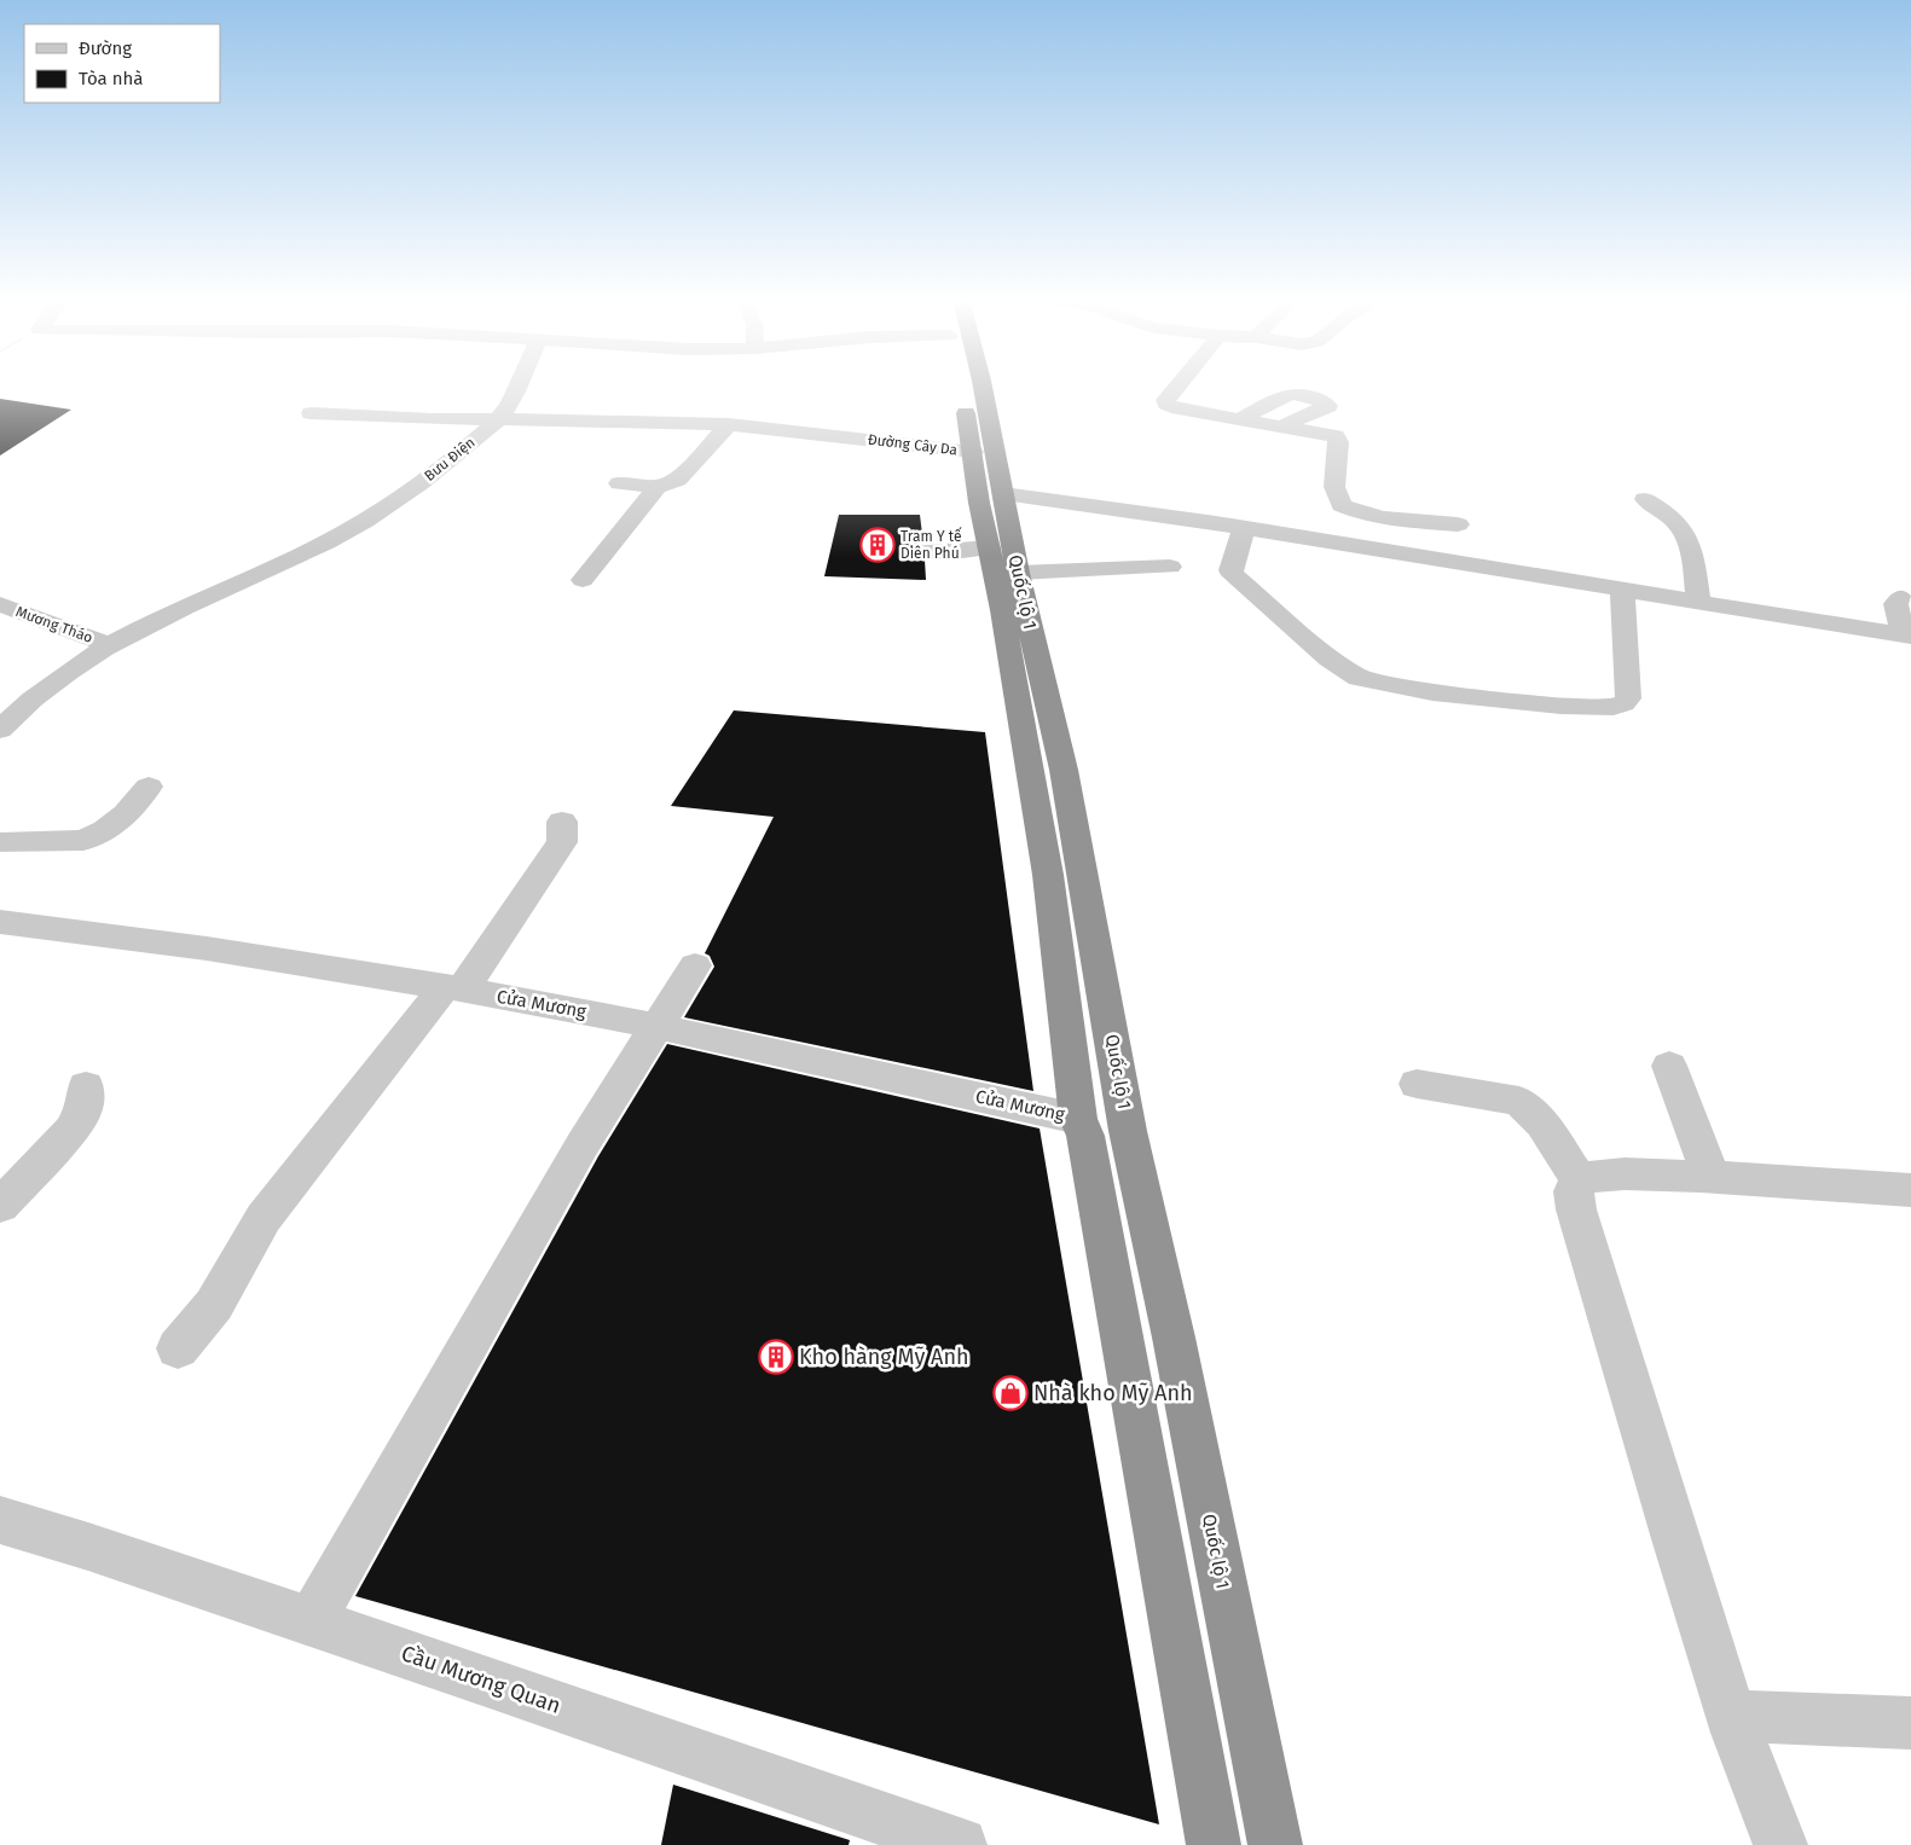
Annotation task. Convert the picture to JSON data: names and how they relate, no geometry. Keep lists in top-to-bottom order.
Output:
{
  "streets": {
    "highway": ["Quốc lộ 1"],
    "street": [
      "Đường Cây Da",
      "Bưu Điện",
      "Mương Tháo",
      "Cửa Mương",
      "Cầu Mương Quan"
    ]
  },
  "crossings": [
    ["Đường Cây Da", "Bưu Điện"],
    ["Đường Cây Da", "Quốc lộ 1"],
    ["Bưu Điện", "Mương Tháo"],
    ["Quốc lộ 1", "Cửa Mương"]
  ],
  "places": {
    "building": ["Trạm Y tế Diên Phú", "Kho hàng Mỹ Anh"],
    "shop": ["Nhà kho Mỹ Anh"]
  },
  "legend": ["Đường", "Tòa nhà"]
}
